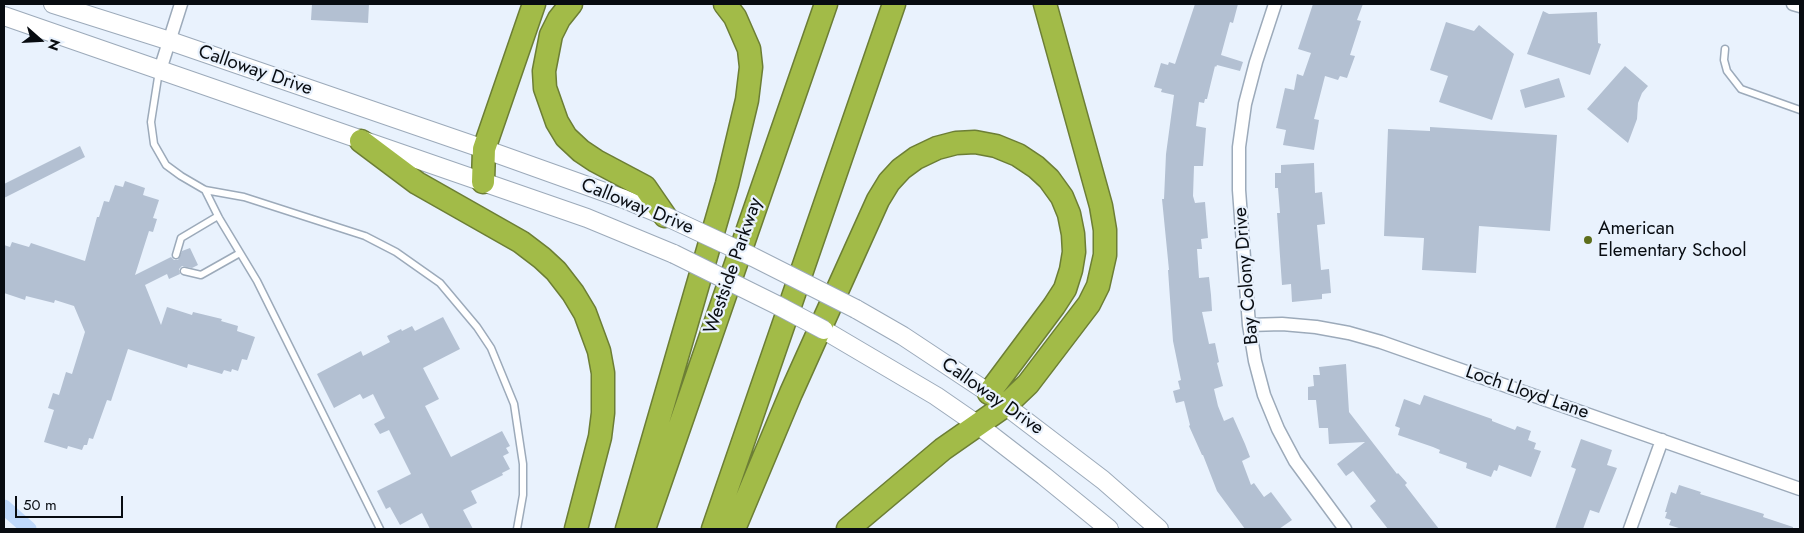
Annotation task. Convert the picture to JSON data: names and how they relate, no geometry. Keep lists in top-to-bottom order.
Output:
{
  "streets": {
    "highway": ["Westside Parkway"],
    "main road": ["Calloway Drive"],
    "street": ["Bay Colony Drive", "Loch Lloyd Lane"]
  },
  "crossings": [
    ["Bay Colony Drive", "Loch Lloyd Lane"]
  ],
  "places": ["American Elementary School"],
  "scale_bar": "50 m",
  "north": "right"
}
